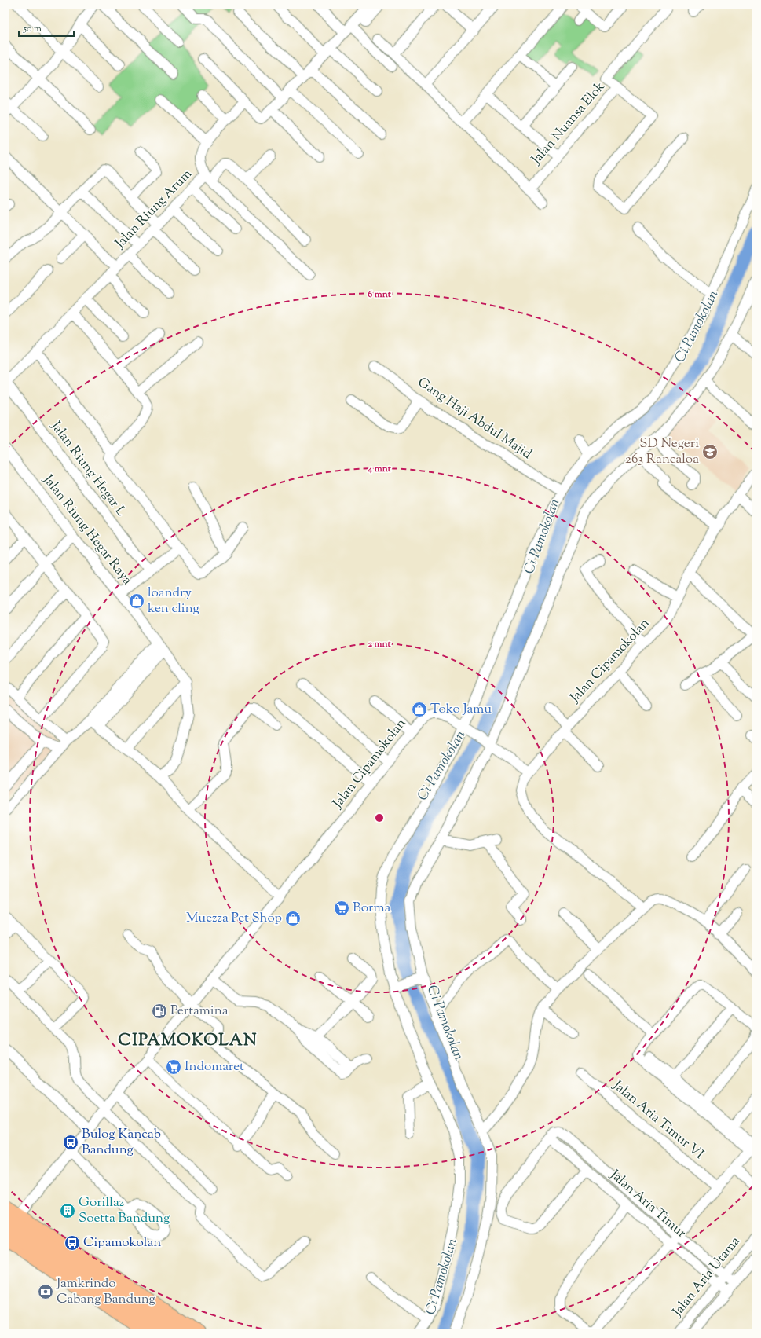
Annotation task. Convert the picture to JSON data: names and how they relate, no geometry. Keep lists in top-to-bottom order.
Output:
{
  "streets": {
    "street": [
      "Jalan Nuansa Elok",
      "Jalan Riung Arum",
      "Gang Haji Abdul Majid",
      "Jalan Riung Hegar L",
      "Jalan Riung Hegar Raya",
      "Jalan Cipamokolan",
      "Jalan Aria Timur VI",
      "Jalan Aria Timur",
      "Jalan Aria Utama"
    ]
  },
  "crossings": [
    ["Jalan Riung Arum", "Jalan Riung Hegar L"],
    ["Jalan Aria Timur", "Jalan Aria Utama"]
  ],
  "districts": ["CIPAMOKOLAN"],
  "water": ["Ci Pamokolan"],
  "places": {
    "school or university": ["SD Negeri 263 Rancaloa"],
    "shop": ["loandry ken cling", "Toko Jamu", "Muezza Pet Shop"],
    "supermarket": ["Borma", "Indomaret"],
    "fuel station": ["Pertamina"],
    "bus stop": ["Bulog Kancab Bandung", "Cipamokolan"],
    "building": ["Gorillaz Soetta Bandung"],
    "bank": ["Jamkrindo Cabang Bandung"]
  },
  "scale_bar": "50 m",
  "rings": ["6 mnt", "4 mnt", "2 mnt"]
}
